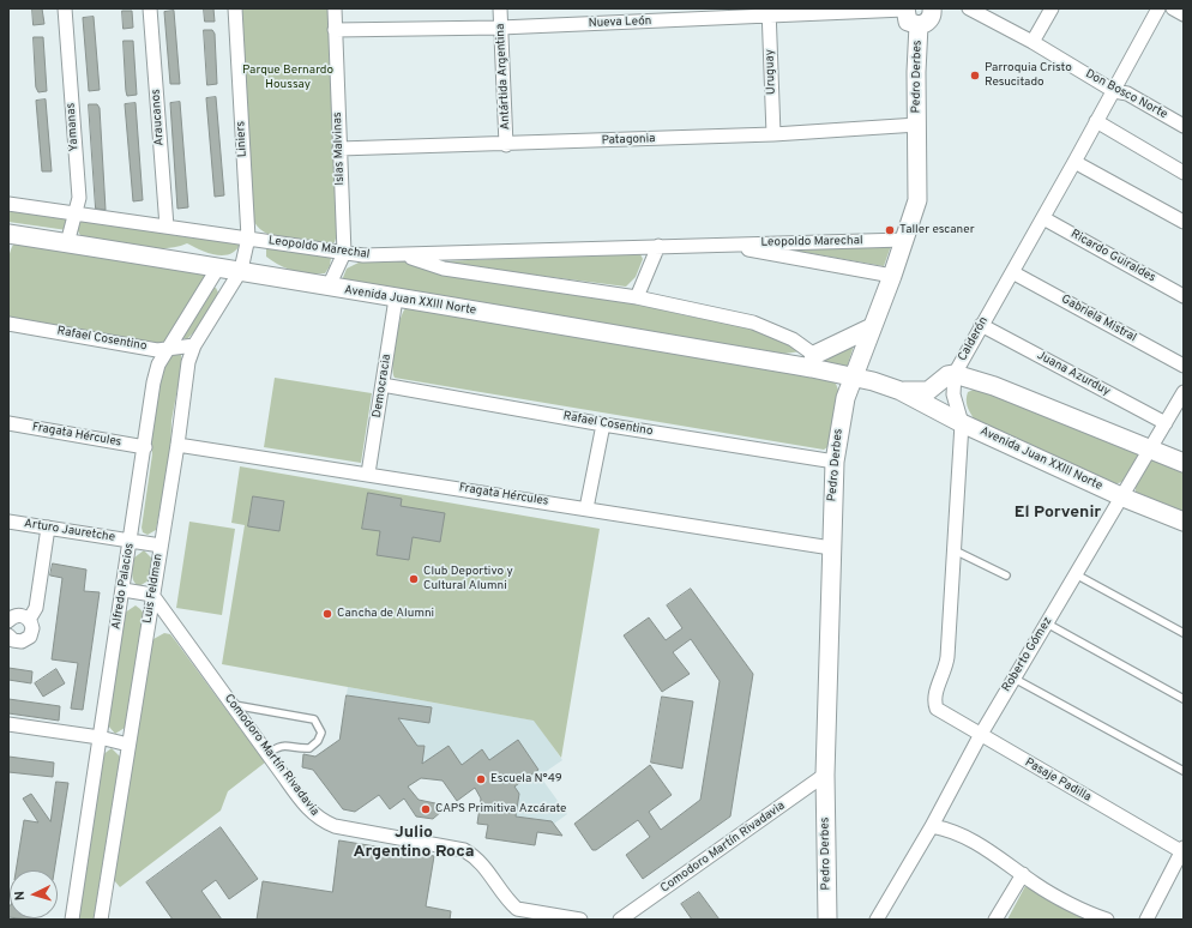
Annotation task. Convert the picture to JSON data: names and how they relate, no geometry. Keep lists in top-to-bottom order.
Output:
{
  "streets": {
    "street": [
      "Nueva León",
      "Uruguay",
      "Antártida Argentina",
      "Pedro Derbes",
      "Don Bosco Norte",
      "Araucanos",
      "Yamanas",
      "Liniers",
      "Patagonia",
      "Islas Malvinas",
      "Leopoldo Marechal",
      "Ricardo Guiraldes",
      "Avenida Juan XXIII Norte",
      "Gabriela Mistral",
      "Rafael Cosentino",
      "Calderón",
      "Juana Azurduy",
      "Democracia",
      "Fragata Hércules",
      "Arturo Jauretche",
      "Alfredo Palacios",
      "Luis Feldman",
      "Roberto Gómez",
      "Comodoro Martín Rivadavia",
      "Pasaje Padilla"
    ]
  },
  "crossings": [
    ["Nueva León", "Uruguay"],
    ["Nueva León", "Antártida Argentina"],
    ["Nueva León", "Islas Malvinas"],
    ["Uruguay", "Patagonia"],
    ["Antártida Argentina", "Patagonia"],
    ["Pedro Derbes", "Patagonia"],
    ["Pedro Derbes", "Leopoldo Marechal"],
    ["Pedro Derbes", "Avenida Juan XXIII Norte"],
    ["Pedro Derbes", "Rafael Cosentino"],
    ["Pedro Derbes", "Fragata Hércules"],
    ["Pedro Derbes", "Comodoro Martín Rivadavia"],
    ["Don Bosco Norte", "Calderón"],
    ["Araucanos", "Leopoldo Marechal"],
    ["Yamanas", "Leopoldo Marechal"],
    ["Yamanas", "Avenida Juan XXIII Norte"],
    ["Liniers", "Leopoldo Marechal"],
    ["Liniers", "Avenida Juan XXIII Norte"],
    ["Liniers", "Luis Feldman"],
    ["Patagonia", "Islas Malvinas"],
    ["Islas Malvinas", "Leopoldo Marechal"],
    ["Islas Malvinas", "Avenida Juan XXIII Norte"],
    ["Leopoldo Marechal", "Avenida Juan XXIII Norte"],
    ["Ricardo Guiraldes", "Calderón"],
    ["Avenida Juan XXIII Norte", "Calderón"],
    ["Avenida Juan XXIII Norte", "Democracia"],
    ["Avenida Juan XXIII Norte", "Alfredo Palacios"],
    ["Avenida Juan XXIII Norte", "Luis Feldman"],
    ["Avenida Juan XXIII Norte", "Roberto Gómez"],
    ["Gabriela Mistral", "Calderón"],
    ["Rafael Cosentino", "Democracia"],
    ["Rafael Cosentino", "Alfredo Palacios"],
    ["Rafael Cosentino", "Luis Feldman"],
    ["Calderón", "Juana Azurduy"],
    ["Calderón", "Pasaje Padilla"],
    ["Juana Azurduy", "Roberto Gómez"],
    ["Democracia", "Fragata Hércules"],
    ["Fragata Hércules", "Alfredo Palacios"],
    ["Fragata Hércules", "Luis Feldman"],
    ["Arturo Jauretche", "Alfredo Palacios"],
    ["Arturo Jauretche", "Luis Feldman"],
    ["Luis Feldman", "Comodoro Martín Rivadavia"],
    ["Roberto Gómez", "Pasaje Padilla"]
  ],
  "districts": ["El Porvenir", "Julio Argentino Roca"],
  "parks": ["Parque Bernardo Houssay"],
  "places": [
    "Parroquia Cristo Resucitado",
    "Taller escaner",
    "Club Deportivo y Cultural Alumni",
    "Cancha de Alumni",
    "Escuela N°49",
    "CAPS Primitiva Azcárate"
  ],
  "north": "left"
}
